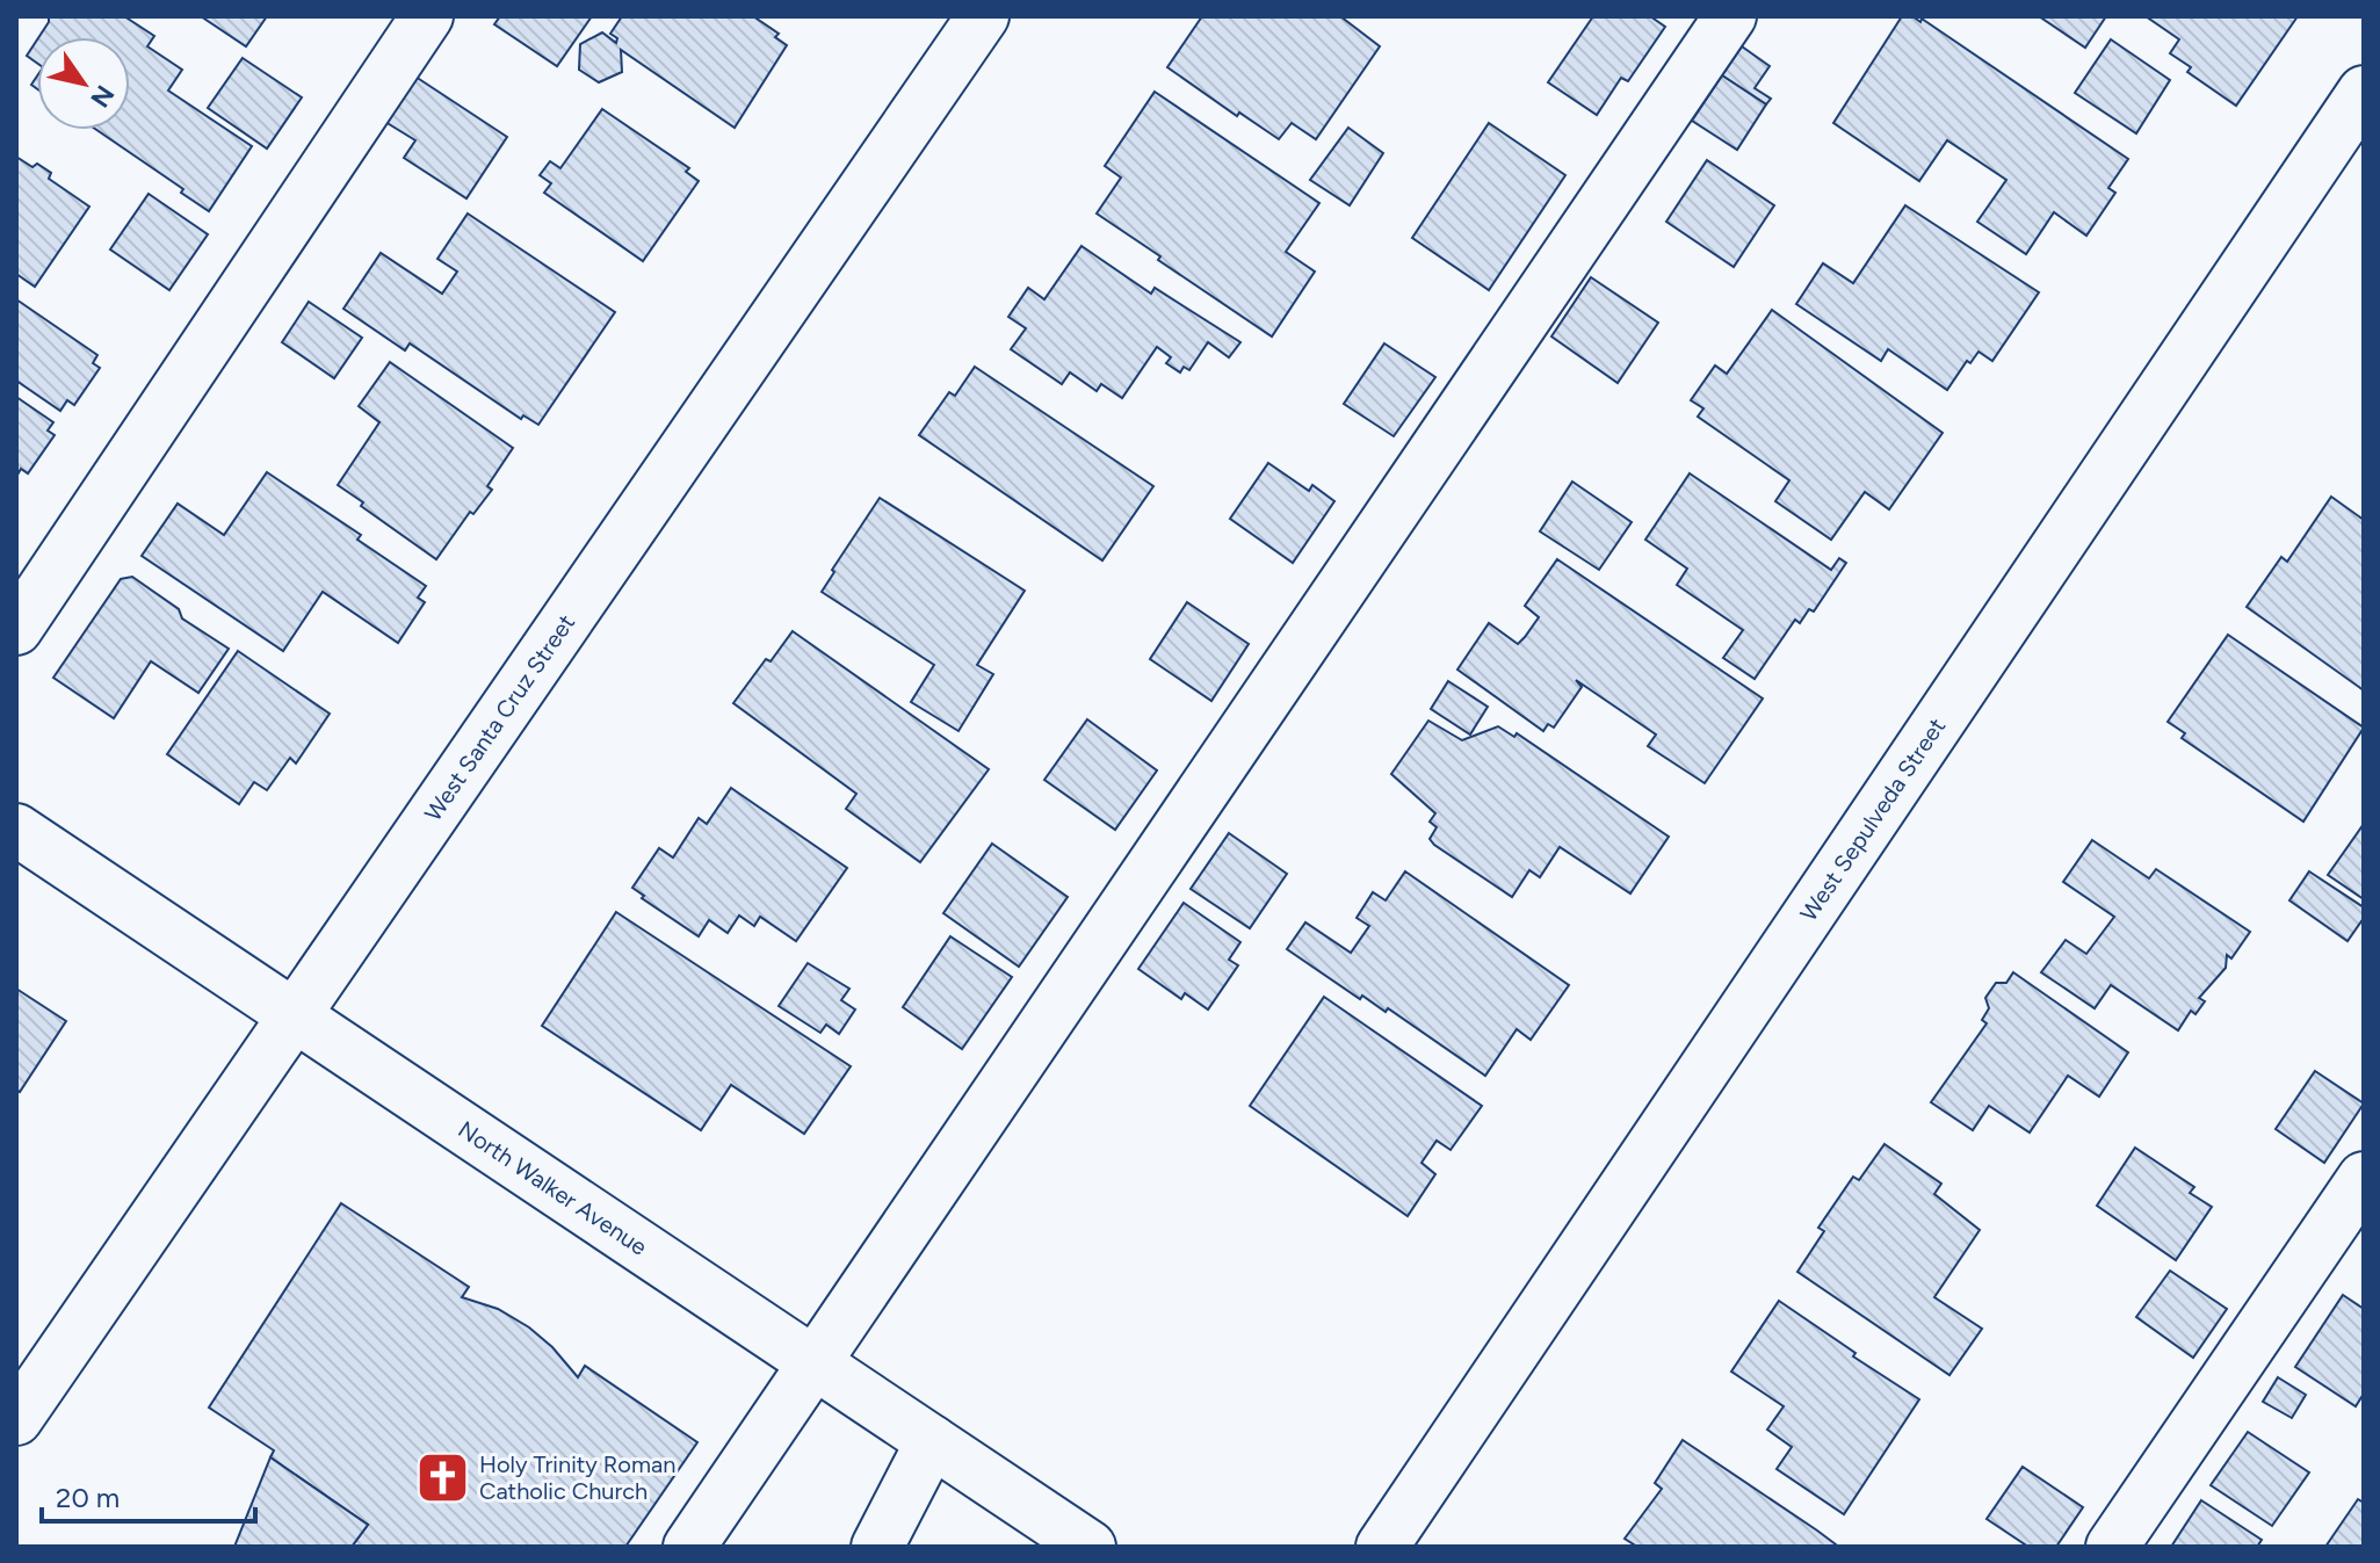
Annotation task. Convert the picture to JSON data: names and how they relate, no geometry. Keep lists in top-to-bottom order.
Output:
{
  "streets": {
    "street": ["West Santa Cruz Street", "West Sepulveda Street", "North Walker Avenue"]
  },
  "crossings": [
    ["West Santa Cruz Street", "North Walker Avenue"]
  ],
  "places": {
    "church": ["Holy Trinity Roman Catholic Church"]
  },
  "scale_bar": "20 m",
  "north": "bottom right"
}
